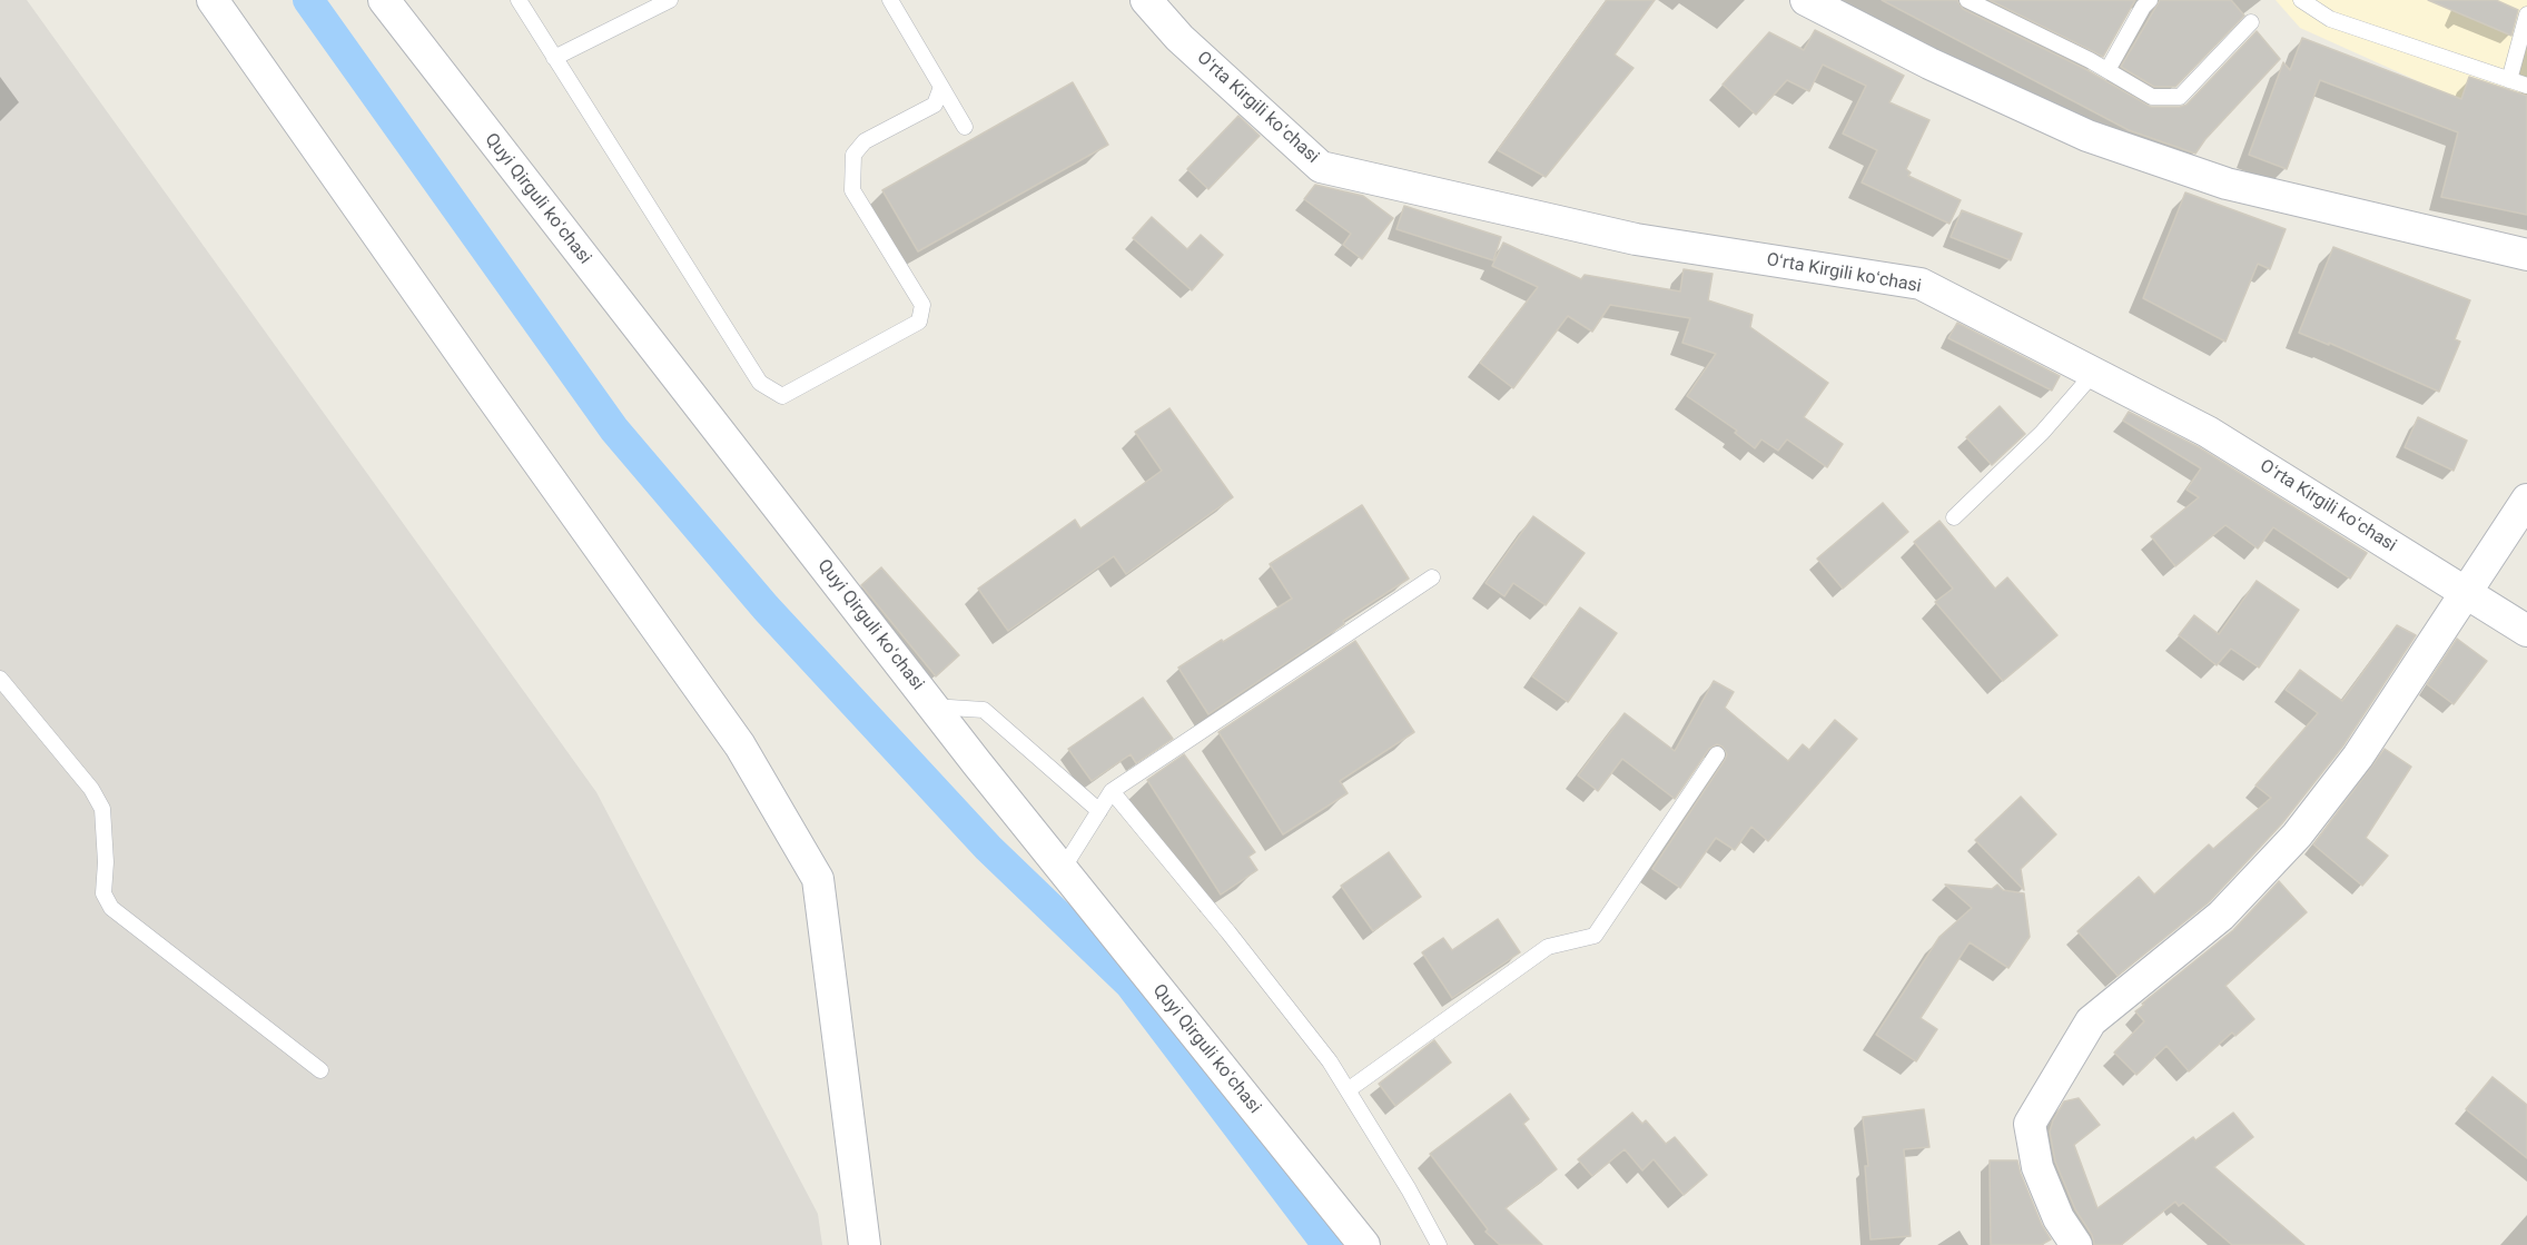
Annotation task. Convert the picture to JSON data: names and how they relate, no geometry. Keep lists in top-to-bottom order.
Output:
{
  "streets": {
    "street": ["Oʻrta Kirgili koʻchasi", "Quyi Qirguli koʻchasi"]
  }
}
